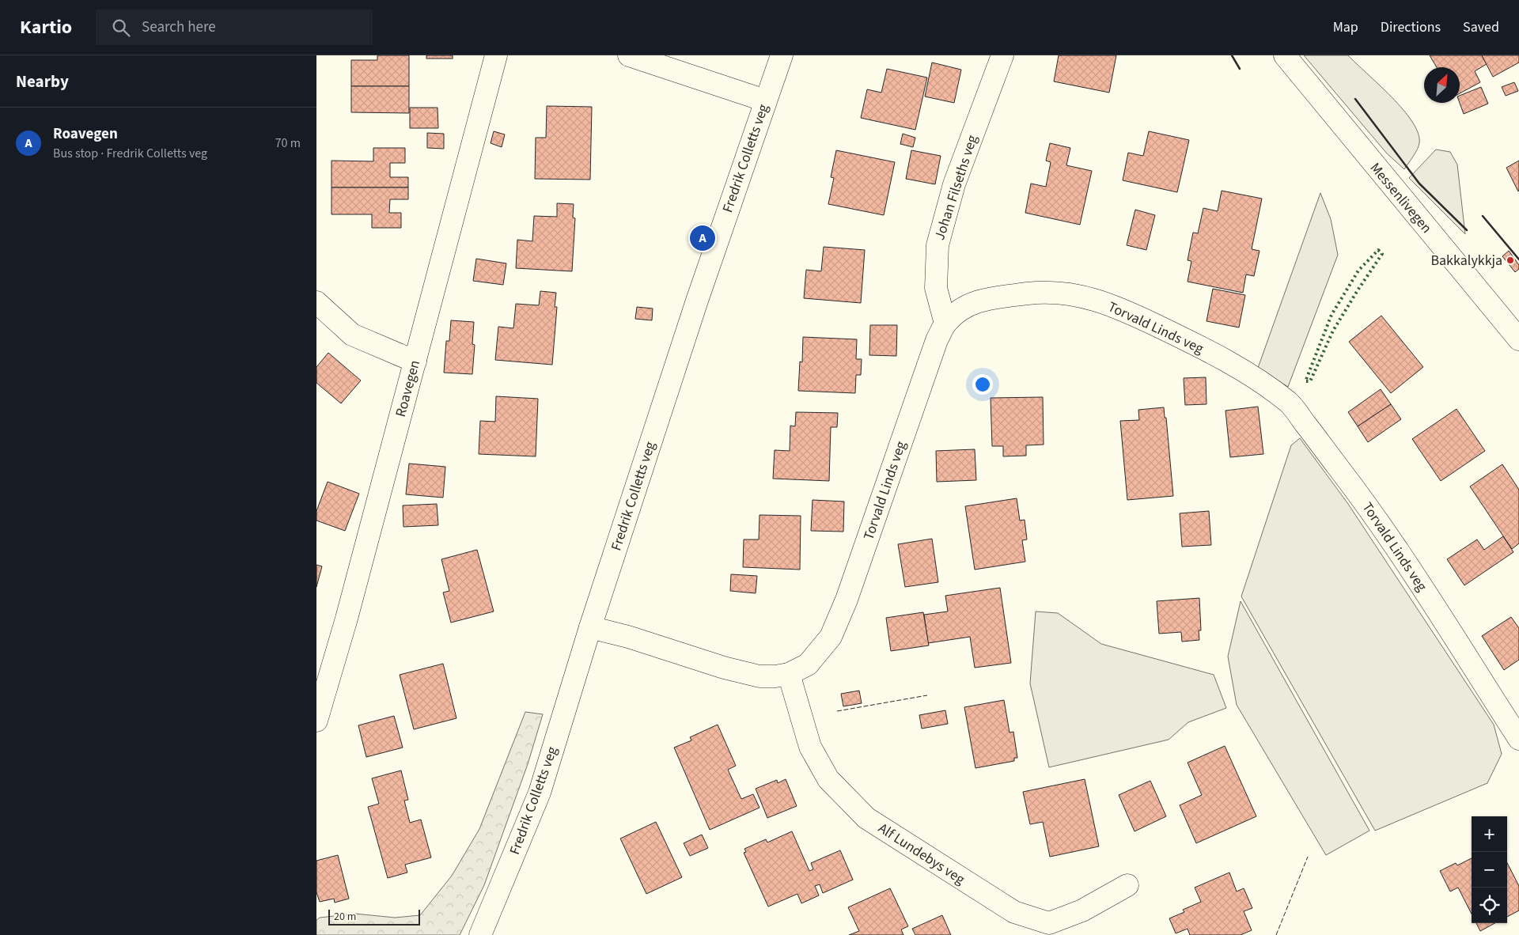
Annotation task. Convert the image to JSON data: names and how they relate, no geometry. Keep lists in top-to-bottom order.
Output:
{
  "streets": {
    "street": [
      "Fredrik Colletts veg",
      "Johan Filseths veg",
      "Messenlivegen",
      "Torvald Linds veg",
      "Roavegen",
      "Alf Lundebys veg"
    ]
  },
  "crossings": [
    ["Fredrik Colletts veg", "Torvald Linds veg"],
    ["Johan Filseths veg", "Torvald Linds veg"],
    ["Torvald Linds veg", "Alf Lundebys veg"]
  ],
  "places": ["Bakkalykkja"],
  "scale_bar": "20 m",
  "north": "top right",
  "page": {
    "header": "Kartio",
    "search": "Search here",
    "nav": ["Map", "Directions", "Saved"],
    "heading": "Nearby",
    "list": [
      {
        "mark": "A",
        "name": "Roavegen",
        "note": "Bus stop · Fredrik Colletts veg",
        "value": "70 m"
      }
    ],
    "pins": "A",
    "map_buttons": ["+", "−"],
    "scale": "20 m"
  }
}
